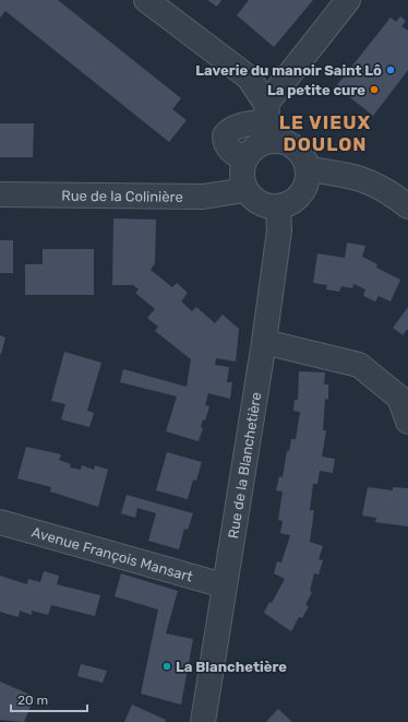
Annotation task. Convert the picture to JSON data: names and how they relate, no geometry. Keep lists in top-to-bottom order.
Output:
{
  "streets": {
    "street": ["Rue de la Colinière", "Rue de la Blanchetière", "Avenue François Mansart"]
  },
  "crossings": [
    ["Rue de la Blanchetière", "Avenue François Mansart"]
  ],
  "districts": ["LE VIEUX DOULON"],
  "places": ["Laverie du manoir Saint Lô", "La petite cure", "La Blanchetière"],
  "scale_bar": "20 m"
}
